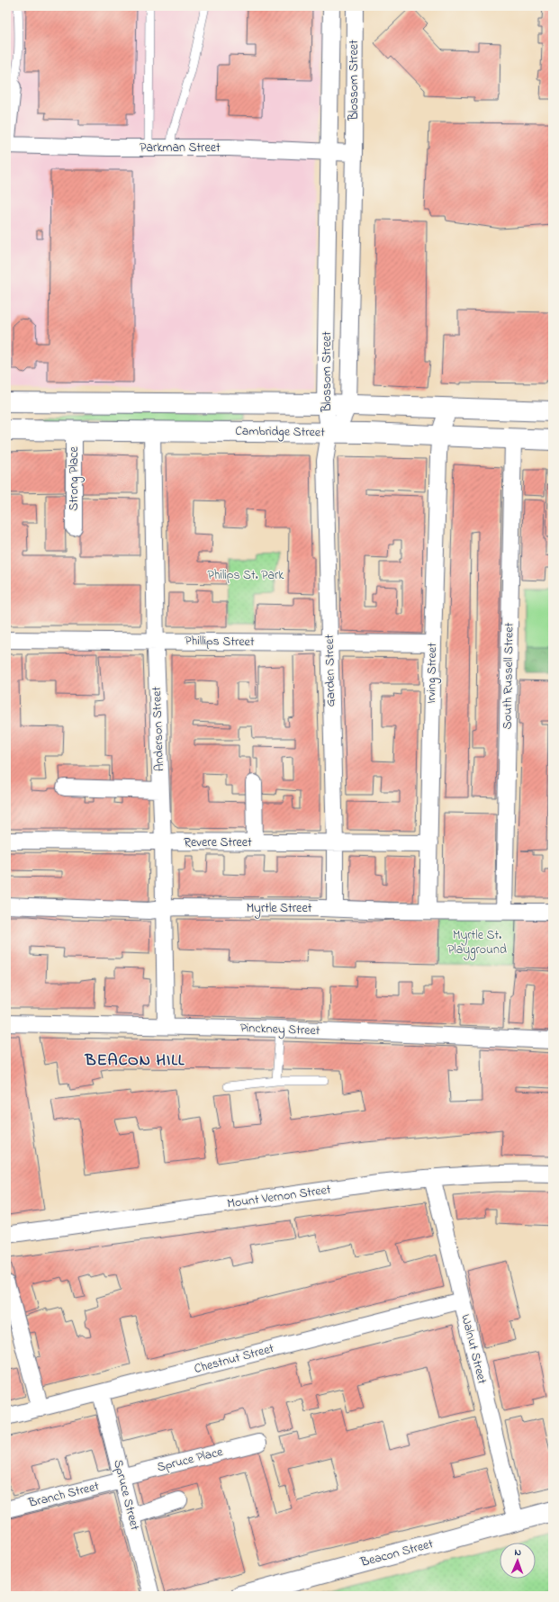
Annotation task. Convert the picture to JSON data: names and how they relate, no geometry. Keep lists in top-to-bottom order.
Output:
{
  "streets": {
    "main road": ["Cambridge Street", "Beacon Street"],
    "street": [
      "Blossom Street",
      "Parkman Street",
      "Strong Place",
      "Phillips Street",
      "Garden Street",
      "Irving Street",
      "South Russell Street",
      "Anderson Street",
      "Revere Street",
      "Myrtle Street",
      "Pinckney Street",
      "Mount Vernon Street",
      "Walnut Street",
      "Chestnut Street",
      "Spruce Place",
      "Branch Street",
      "Spruce Street"
    ]
  },
  "crossings": [
    ["Blossom Street", "Parkman Street"],
    ["Blossom Street", "Cambridge Street"],
    ["Blossom Street", "Garden Street"],
    ["Cambridge Street", "Strong Place"],
    ["Cambridge Street", "Garden Street"],
    ["Cambridge Street", "Irving Street"],
    ["Cambridge Street", "South Russell Street"],
    ["Cambridge Street", "Anderson Street"],
    ["Phillips Street", "Garden Street"],
    ["Phillips Street", "Irving Street"],
    ["Phillips Street", "Anderson Street"],
    ["Garden Street", "Revere Street"],
    ["Garden Street", "Myrtle Street"],
    ["Irving Street", "Revere Street"],
    ["Irving Street", "Myrtle Street"],
    ["South Russell Street", "Myrtle Street"],
    ["Anderson Street", "Revere Street"],
    ["Anderson Street", "Myrtle Street"],
    ["Anderson Street", "Pinckney Street"],
    ["Mount Vernon Street", "Walnut Street"],
    ["Walnut Street", "Chestnut Street"],
    ["Walnut Street", "Beacon Street"],
    ["Chestnut Street", "Spruce Street"],
    ["Spruce Place", "Branch Street"],
    ["Spruce Place", "Spruce Street"],
    ["Branch Street", "Spruce Street"]
  ],
  "districts": ["BEACON HILL"],
  "parks": ["Philips St. Park", "Myrtle St. Playground"],
  "north": "top"
}
